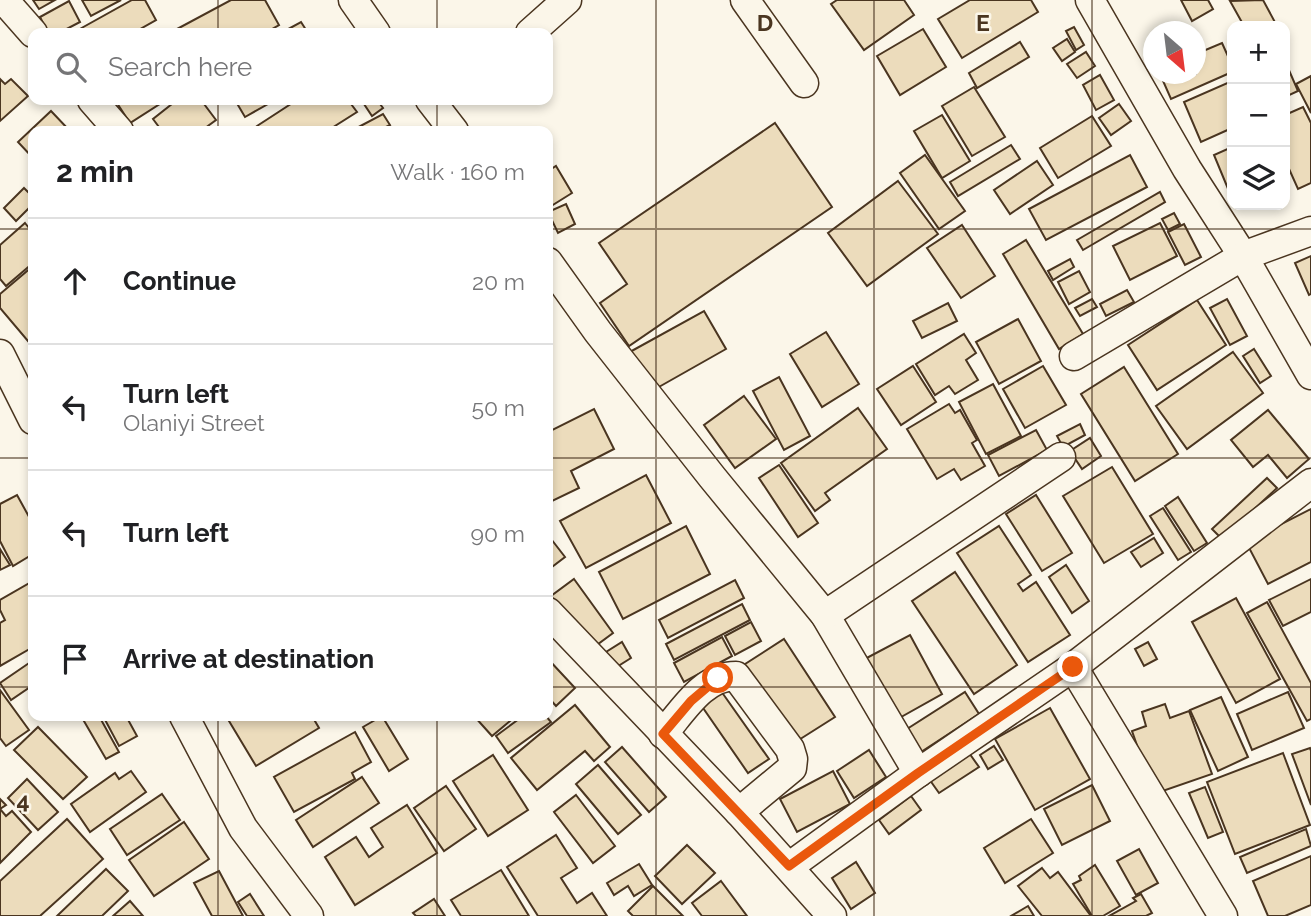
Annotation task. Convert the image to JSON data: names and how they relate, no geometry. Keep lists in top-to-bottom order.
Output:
{
  "north": "bottom right",
  "page": {
    "map_buttons": ["+", "−"],
    "search": "Search here",
    "heading": ["2 min", "Walk · 160 m"],
    "list": [
      ["Continue", "20 m"],
      ["Turn left", "Olaniyi Street", "50 m"],
      ["Turn left", "90 m"],
      "Arrive at destination"
    ]
  },
  "grid": {
    "columns": ["D", "E"],
    "rows": ["4"]
  }
}
